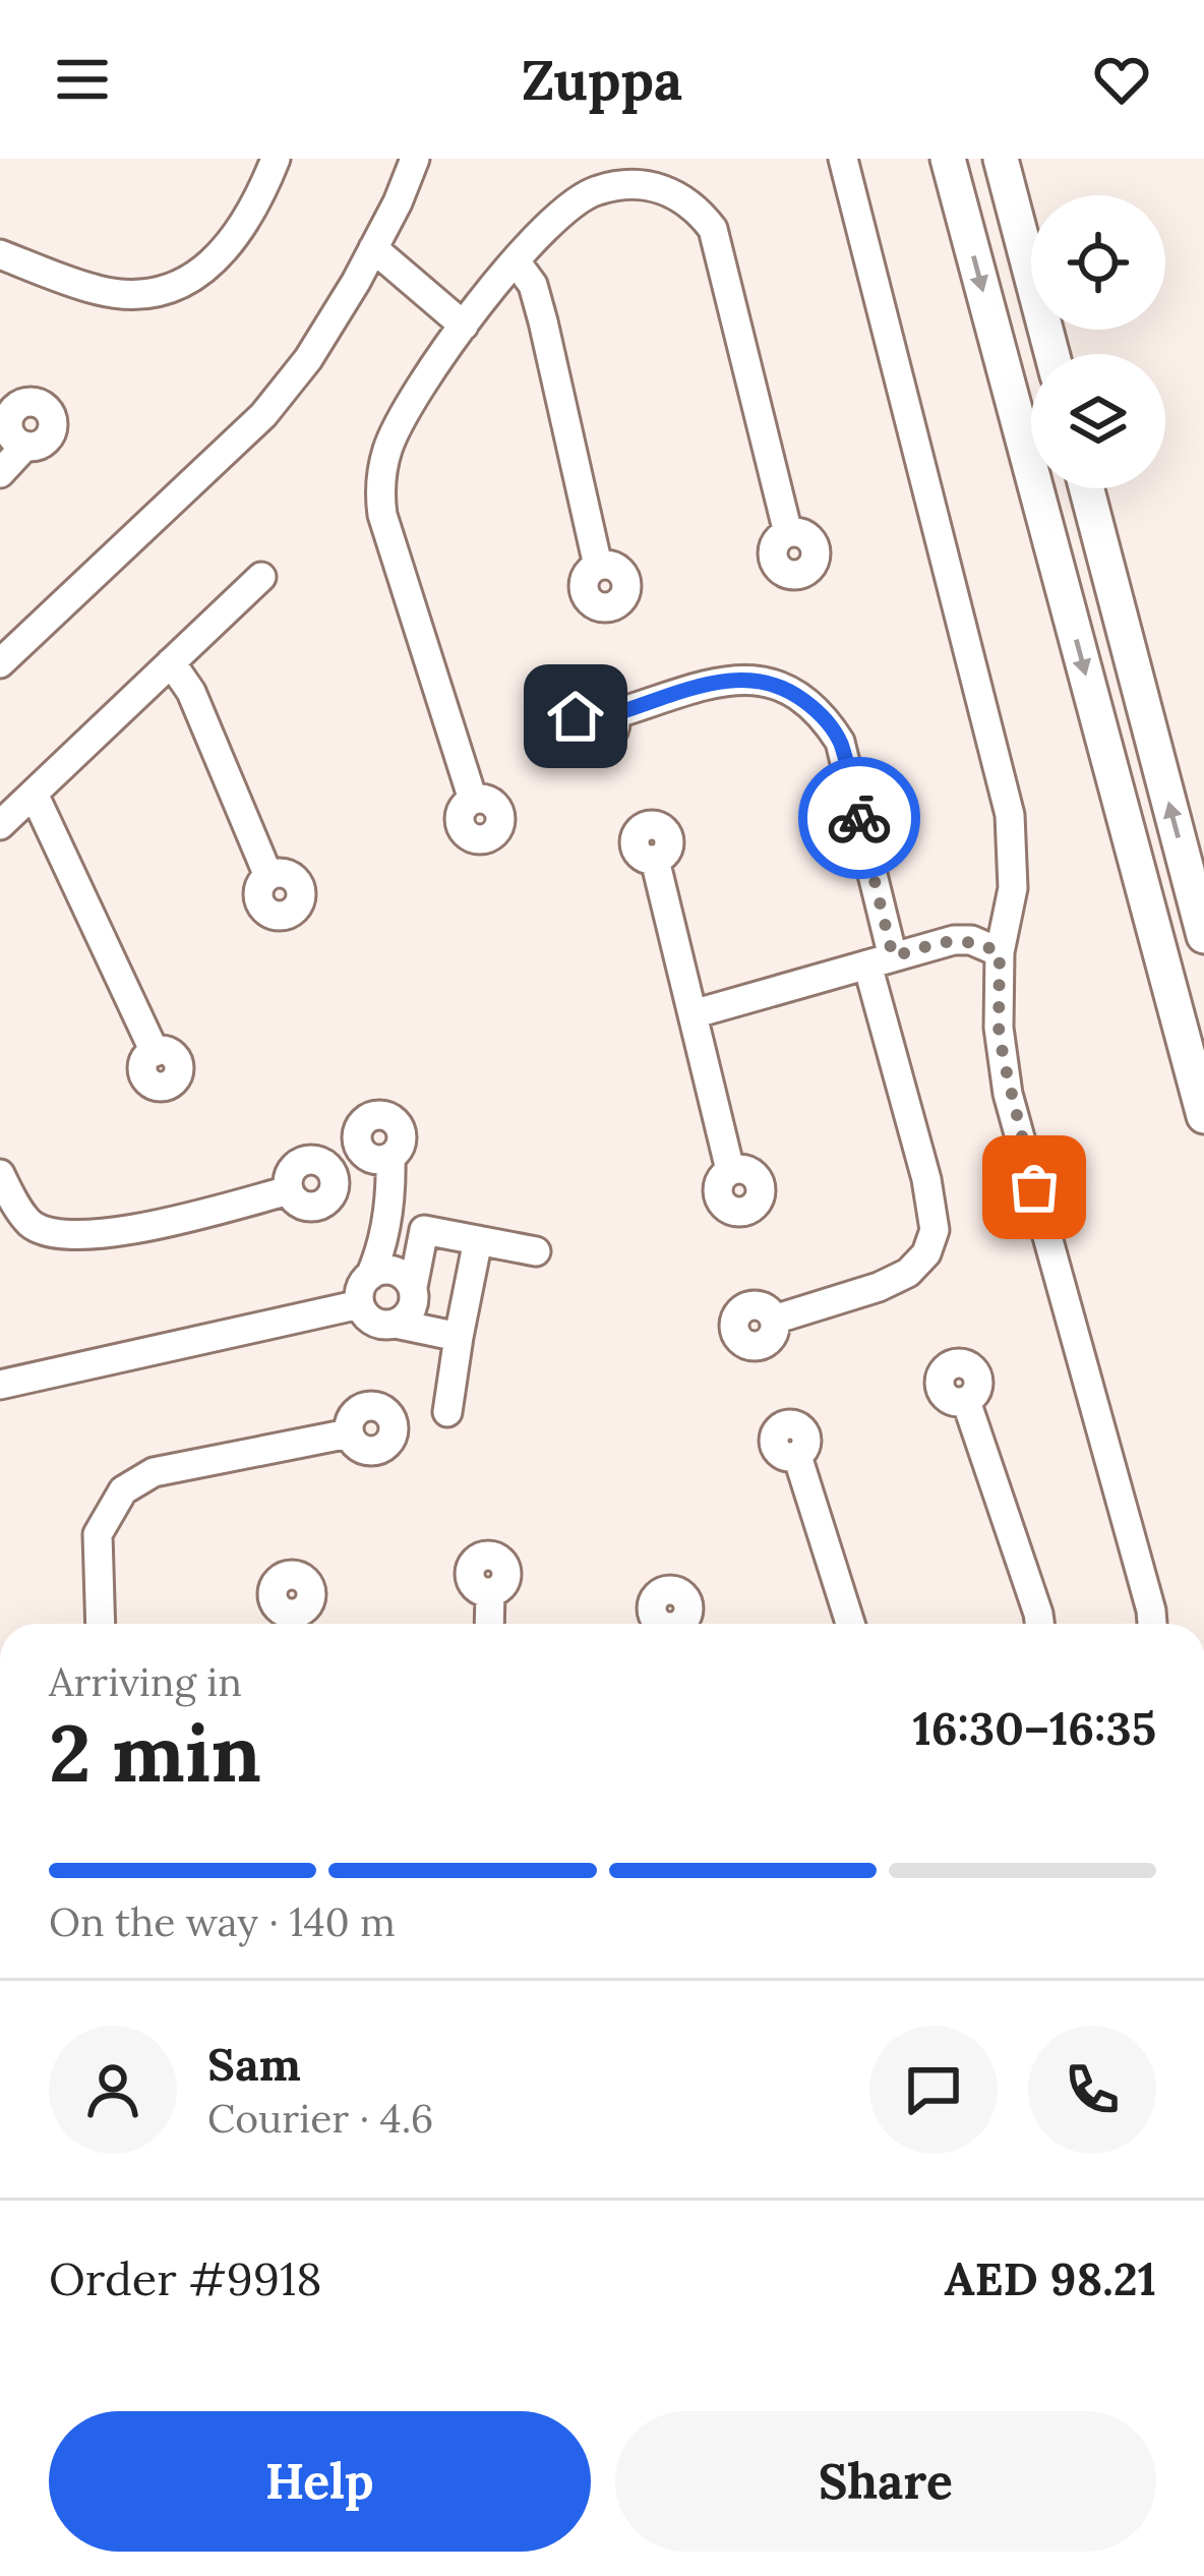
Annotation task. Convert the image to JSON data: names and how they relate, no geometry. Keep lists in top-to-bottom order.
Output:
{
  "page": {
    "header": "Zuppa",
    "heading": ["2 min", "Arriving in", "16:30–16:35"],
    "panel": [
      "Sam",
      "Courier · 4.6",
      "Order #9918",
      "AED 98.21"
    ],
    "bar": "On the way · 140 m",
    "buttons": ["Help", "Share"]
  }
}
